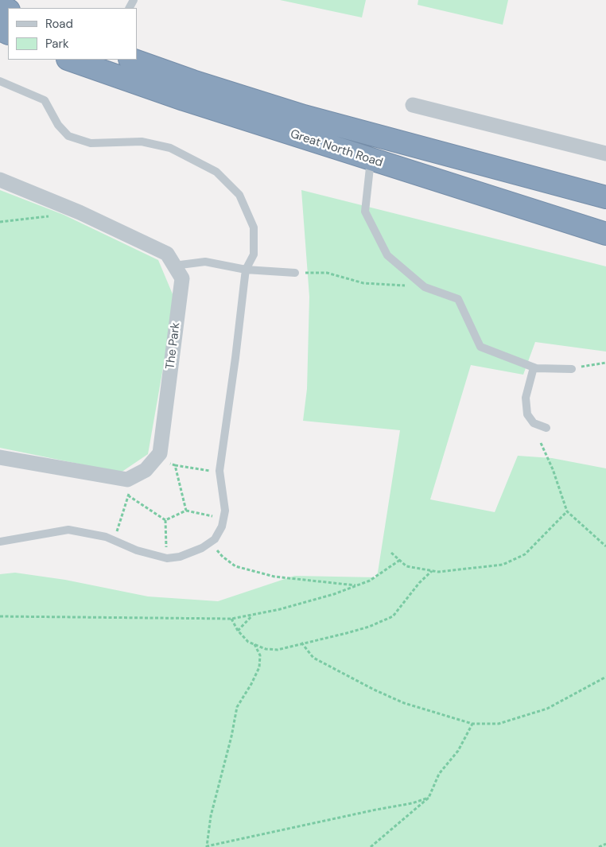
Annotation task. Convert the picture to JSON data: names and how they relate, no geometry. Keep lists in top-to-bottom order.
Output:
{
  "streets": {
    "highway": ["Great North Road"],
    "street": ["The Park"]
  },
  "legend": ["Road", "Park"]
}
